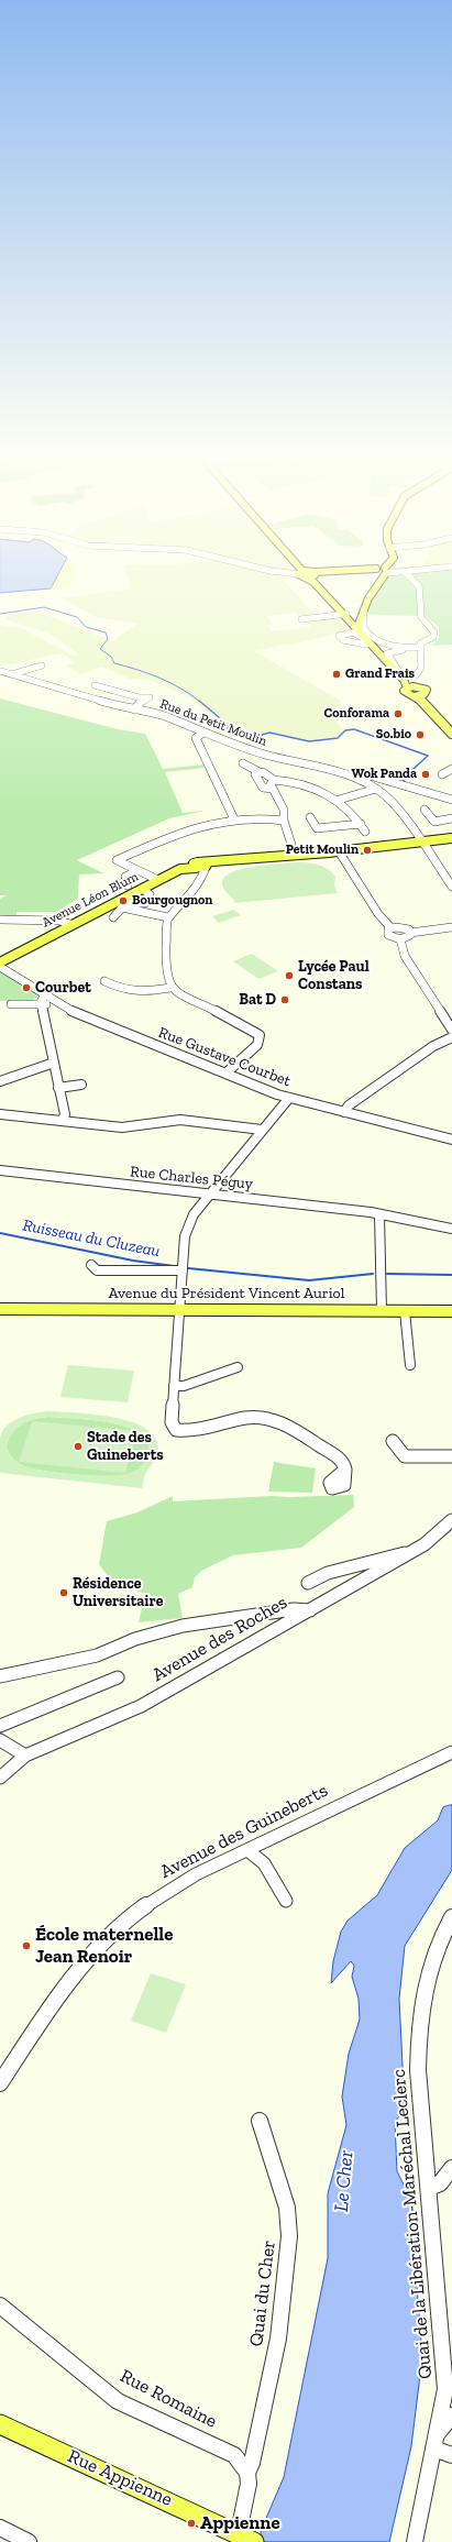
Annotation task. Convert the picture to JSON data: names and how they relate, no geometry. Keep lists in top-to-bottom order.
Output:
{
  "streets": {
    "main road": ["Avenue Léon Blum", "Avenue du Président Vincent Auriol", "Rue Appienne"],
    "street": [
      "Rue du Petit Moulin",
      "Rue Gustave Courbet",
      "Rue Charles Péguy",
      "Avenue des Roches",
      "Avenue des Guineberts",
      "Quai de la Libération-Maréchal Leclerc",
      "Quai du Cher",
      "Rue Romaine"
    ]
  },
  "crossings": [
    ["Rue du Petit Moulin", "Avenue Léon Blum"],
    ["Quai du Cher", "Rue Romaine"]
  ],
  "water": ["Ruisseau du Cluzeau", "Le Cher"],
  "places": [
    "Grand Frais",
    "Conforama",
    "So.bio",
    "Wok Panda",
    "Petit Moulin",
    "Bourgougnon",
    "Lycée Paul Constans",
    "Courbet",
    "Bat D",
    "Stade des Guineberts",
    "Résidence Universitaire",
    "École maternelle Jean Renoir",
    "Appienne"
  ]
}
